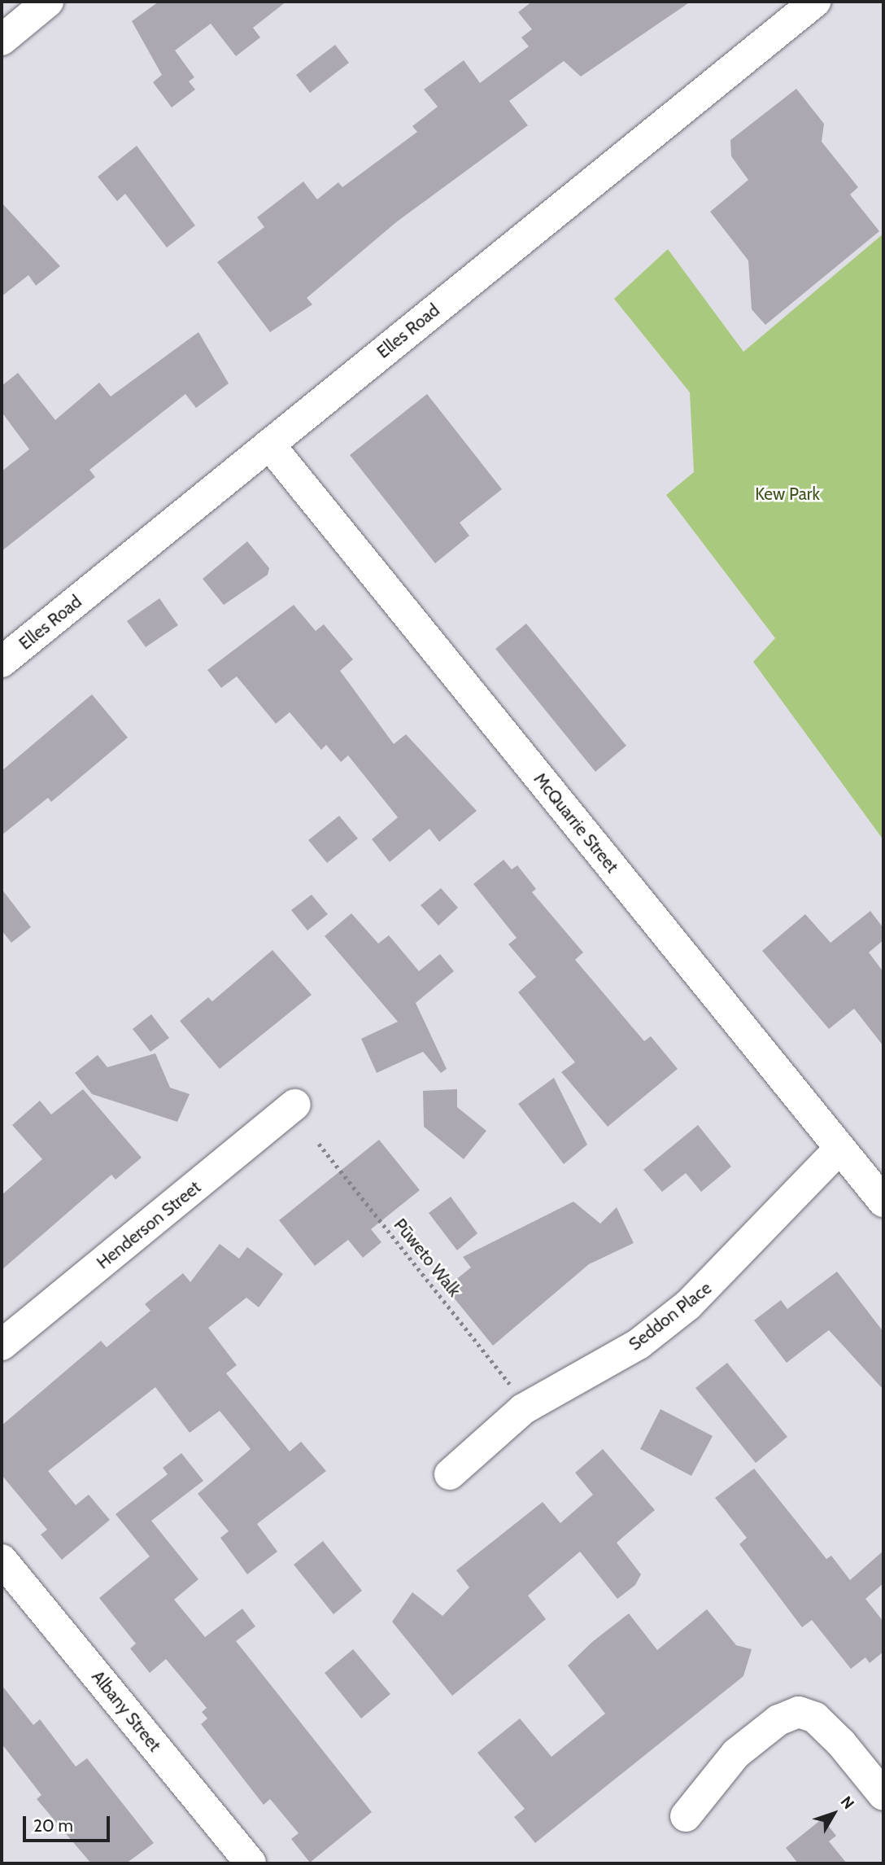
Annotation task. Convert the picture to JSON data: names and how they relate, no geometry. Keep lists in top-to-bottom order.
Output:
{
  "streets": {
    "main road": [
      "Elles Road",
      "McQuarrie Street",
      "Henderson Street",
      "Seddon Place",
      "Albany Street"
    ],
    "path": ["Pūweto Walk"]
  },
  "crossings": [
    ["Elles Road", "McQuarrie Street"],
    ["McQuarrie Street", "Seddon Place"]
  ],
  "parks": ["Kew Park"],
  "scale_bar": "20 m",
  "north": "top right"
}
